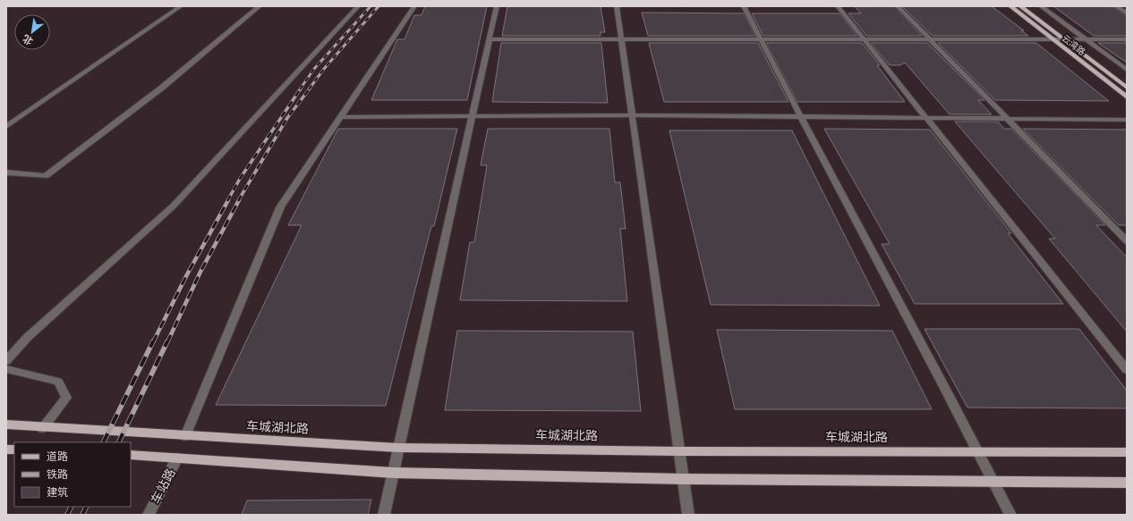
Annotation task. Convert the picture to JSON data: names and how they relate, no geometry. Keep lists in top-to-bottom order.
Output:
{
  "streets": {
    "main road": ["云湾路", "车城湖北路"],
    "street": ["车站路"]
  },
  "legend": ["道路", "铁路", "建筑"],
  "north": "bottom left"
}
